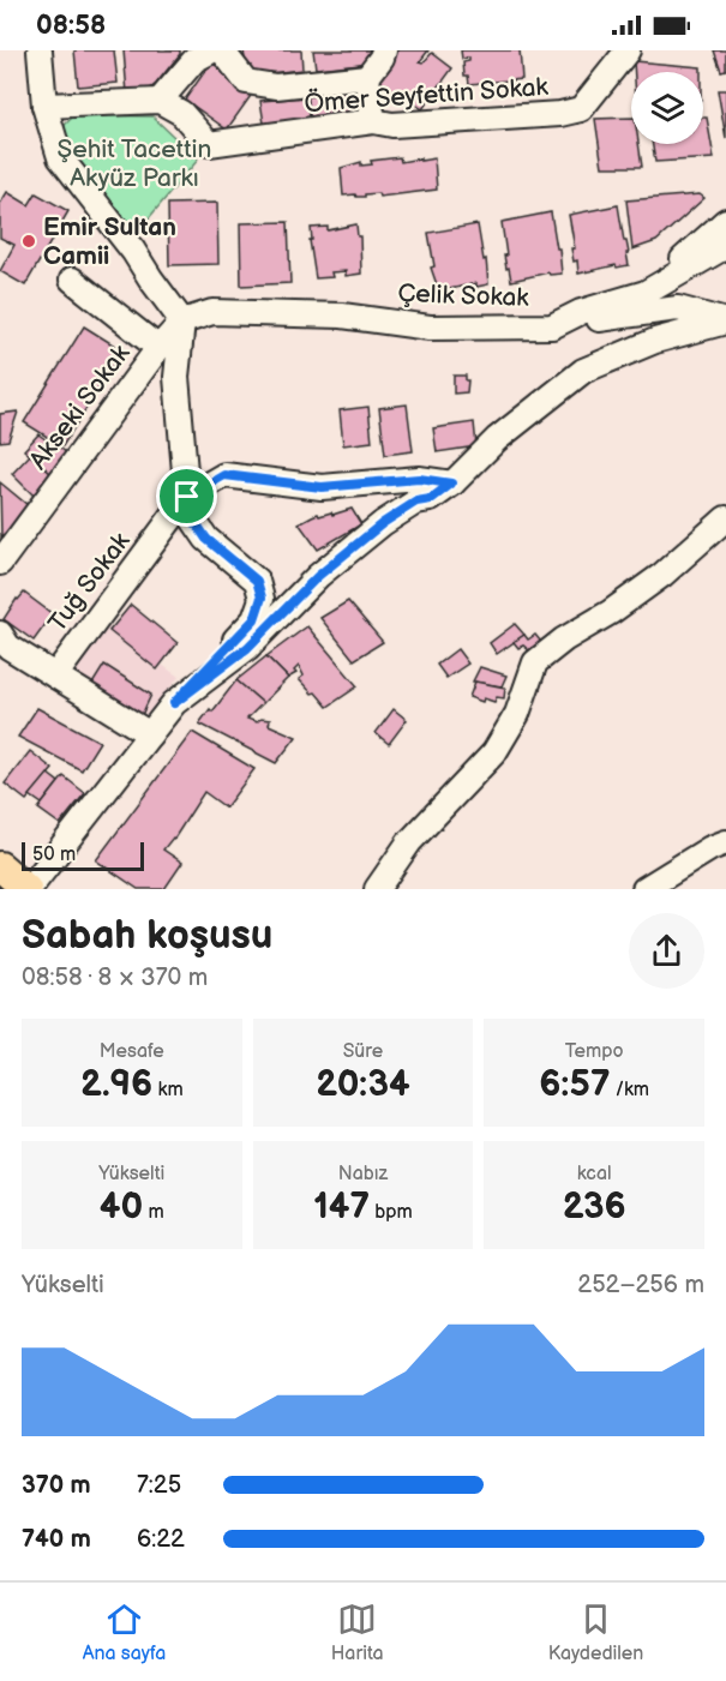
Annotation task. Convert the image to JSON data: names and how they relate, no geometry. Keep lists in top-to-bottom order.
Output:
{
  "streets": {
    "street": [
      "Ömer Seyfettin Sokak",
      "Çelik Sokak",
      "Akseki Sokak",
      "Tuğ Sokak"
    ]
  },
  "crossings": [
    ["Çelik Sokak", "Akseki Sokak"]
  ],
  "parks": ["Şehit Tacettin Akyüz Parkı"],
  "places": ["Emir Sultan Camii"],
  "scale_bar": "50 m",
  "page": {
    "status": "08:58",
    "scale": "50 m",
    "heading": ["Sabah koşusu", "08:58 · 8 × 370 m"],
    "stats": [
      ["Mesafe", "2.96 km"],
      ["Süre", "20:34"],
      ["Tempo", "6:57 /km"],
      ["Yükselti", "40 m"],
      ["Nabız", "147 bpm"],
      ["kcal", "236"]
    ],
    "chart": ["Yükselti", "252–256 m"],
    "list": [
      {
        "name": "370 m",
        "note": "7:25"
      },
      {
        "name": "740 m",
        "note": "6:22"
      }
    ],
    "tabs": ["Ana sayfa", "Harita", "Kaydedilen"]
  }
}
